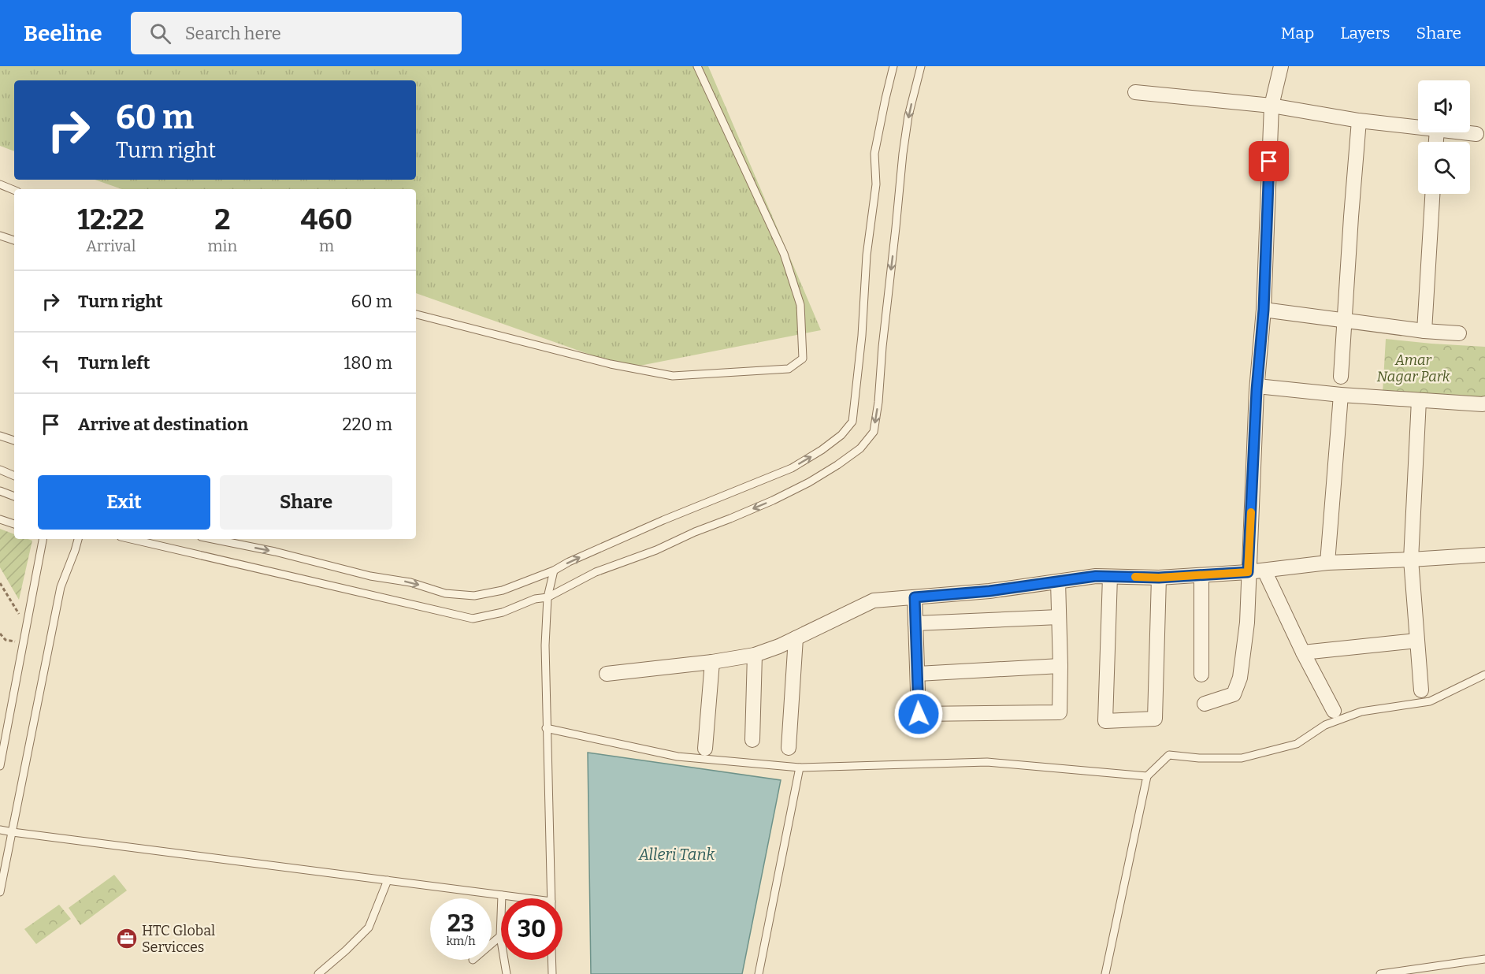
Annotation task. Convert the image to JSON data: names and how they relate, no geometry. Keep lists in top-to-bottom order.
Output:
{
  "water": ["Alleri Tank"],
  "parks": ["Amar Nagar Park"],
  "places": {
    "office": ["HTC Global Servicces"]
  },
  "page": {
    "header": "Beeline",
    "search": "Search here",
    "nav": ["Map", "Layers", "Share"],
    "turn": ["60 m", "Turn right"],
    "eta": [
      "12:22",
      "Arrival",
      "2",
      "min",
      "460",
      "m"
    ],
    "list": [
      {
        "name": "Turn right",
        "value": "60 m"
      },
      {
        "name": "Turn left",
        "value": "180 m"
      },
      {
        "name": "Arrive at destination",
        "value": "220 m"
      }
    ],
    "buttons": ["Exit", "Share"],
    "speed": "23 km/h",
    "limit": "30"
  }
}
